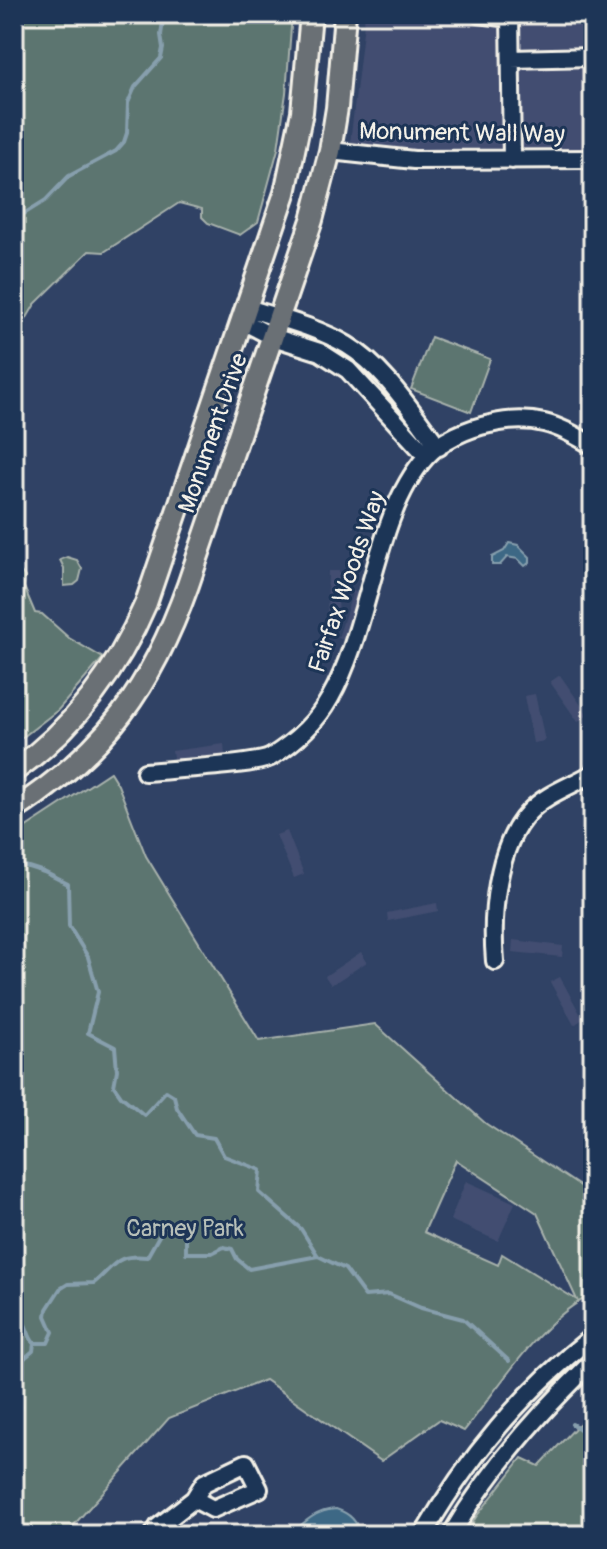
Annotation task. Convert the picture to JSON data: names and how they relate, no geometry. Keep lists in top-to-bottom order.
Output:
{
  "streets": {
    "main road": ["Monument Drive"],
    "street": ["Monument Wall Way", "Fairfax Woods Way"]
  },
  "crossings": [
    ["Monument Wall Way", "Monument Drive"]
  ],
  "parks": ["Carney Park"]
}
